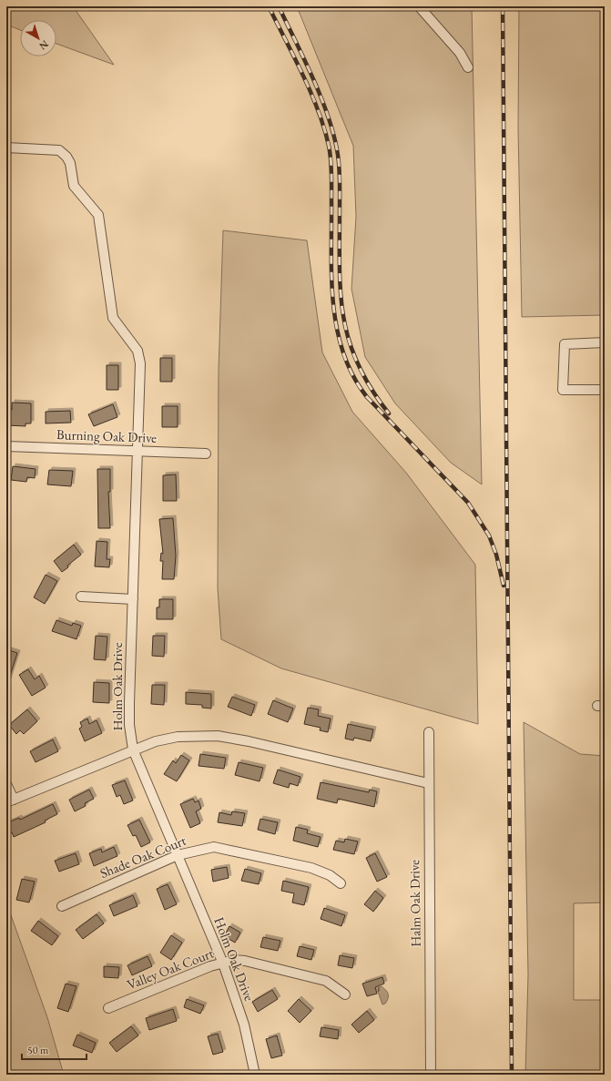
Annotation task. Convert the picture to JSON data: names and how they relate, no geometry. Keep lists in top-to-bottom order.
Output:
{
  "streets": {
    "street": [
      "Burning Oak Drive",
      "Holm Oak Drive",
      "Shade Oak Court",
      "Halm Oak Drive",
      "Valley Oak Court"
    ]
  },
  "crossings": [
    ["Burning Oak Drive", "Holm Oak Drive"],
    ["Holm Oak Drive", "Shade Oak Court"],
    ["Holm Oak Drive", "Valley Oak Court"]
  ],
  "scale_bar": "50 m",
  "north": "bottom right"
}
